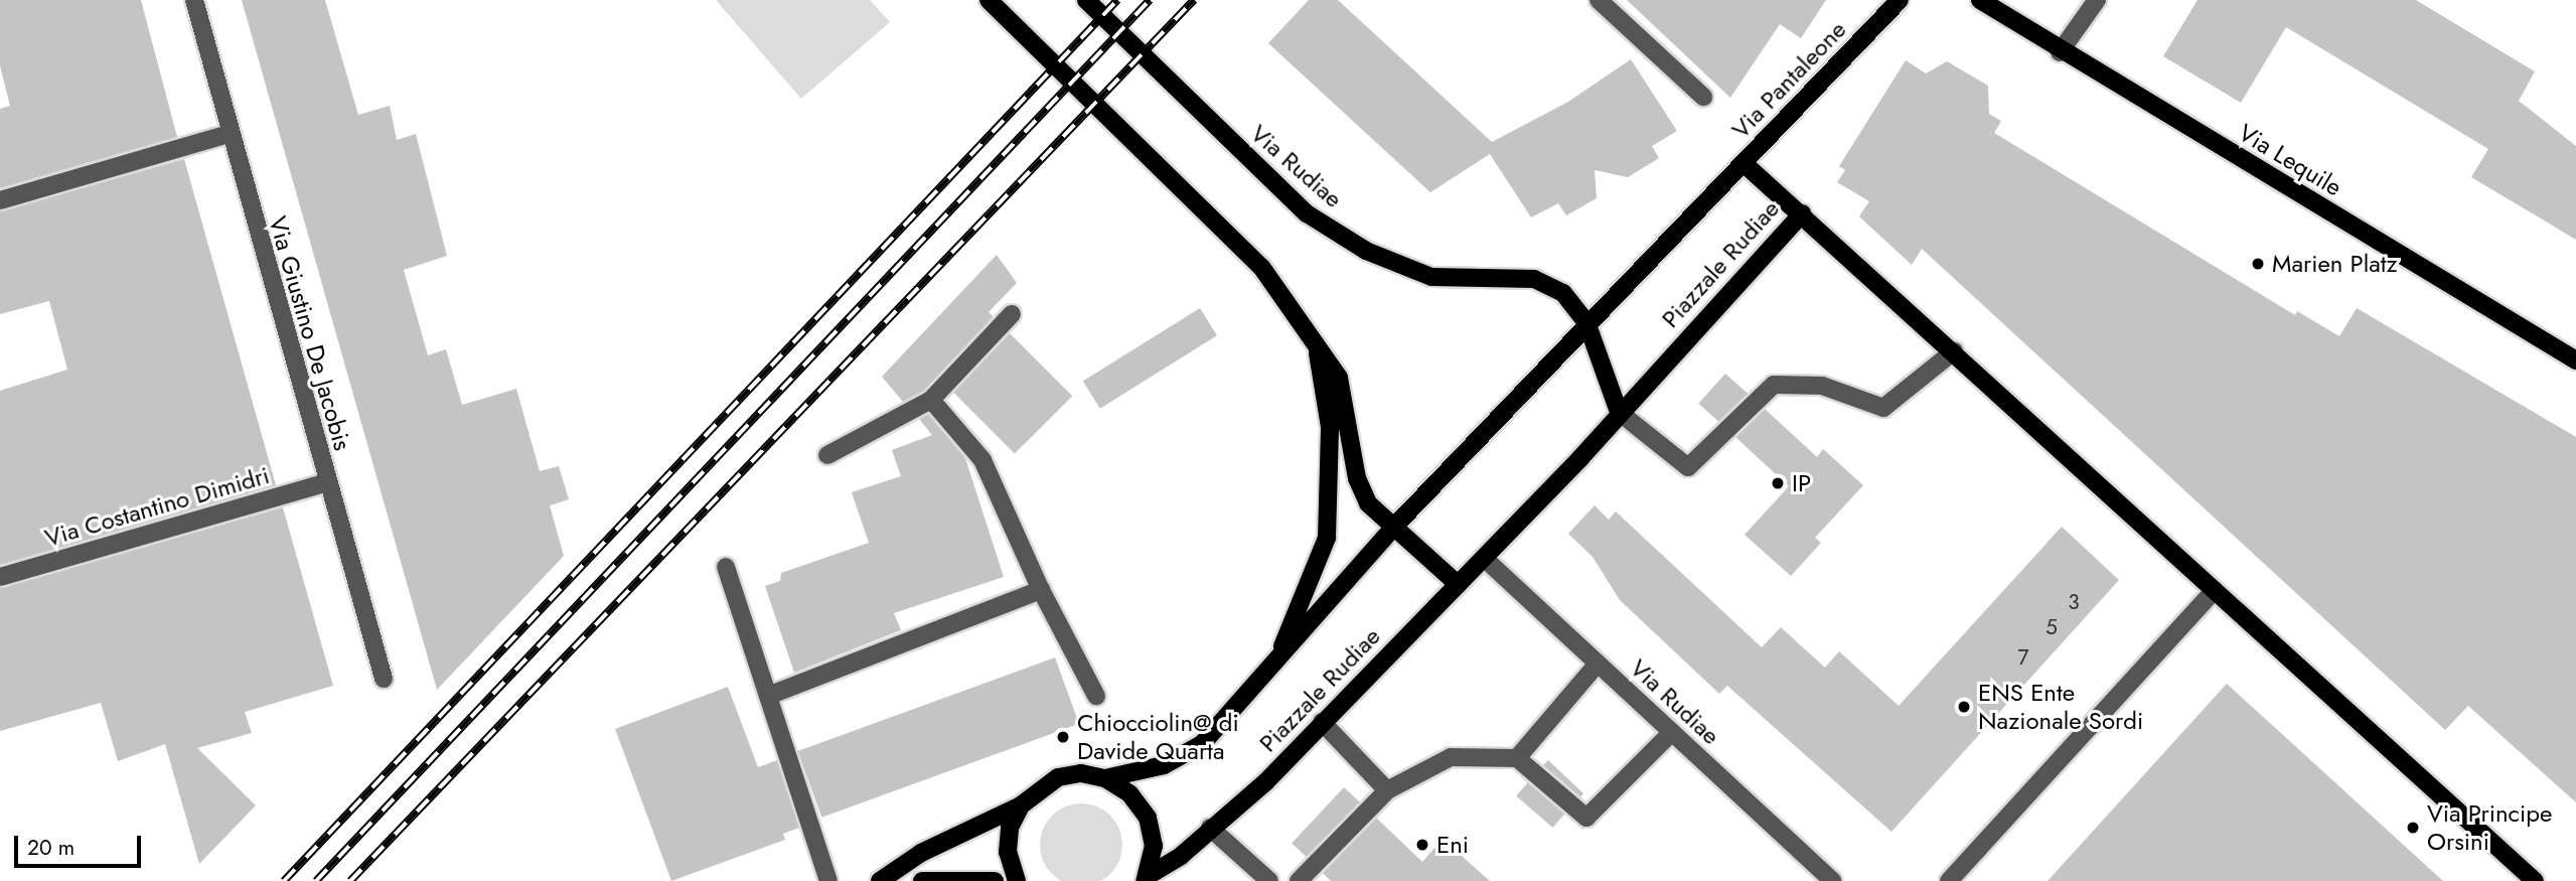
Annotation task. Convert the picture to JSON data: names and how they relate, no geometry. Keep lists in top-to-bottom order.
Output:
{
  "streets": {
    "main road": [
      "Via Pantaleone",
      "Via Lequile",
      "Via Rudiae",
      "Piazzale Rudiae"
    ],
    "street": ["Via Giustino De Jacobis", "Via Costantino Dimidri"]
  },
  "crossings": [
    ["Via Pantaleone", "Piazzale Rudiae"],
    ["Via Rudiae", "Piazzale Rudiae"],
    ["Via Giustino De Jacobis", "Via Costantino Dimidri"]
  ],
  "places": [
    "Marien Platz",
    "IP",
    "ENS Ente Nazionale Sordi",
    "Chiocciolin@ di Davide Quarta",
    "Via Principe Orsini",
    "Eni"
  ],
  "house_numbers": ["3", "5", "7"],
  "scale_bar": "20 m"
}
